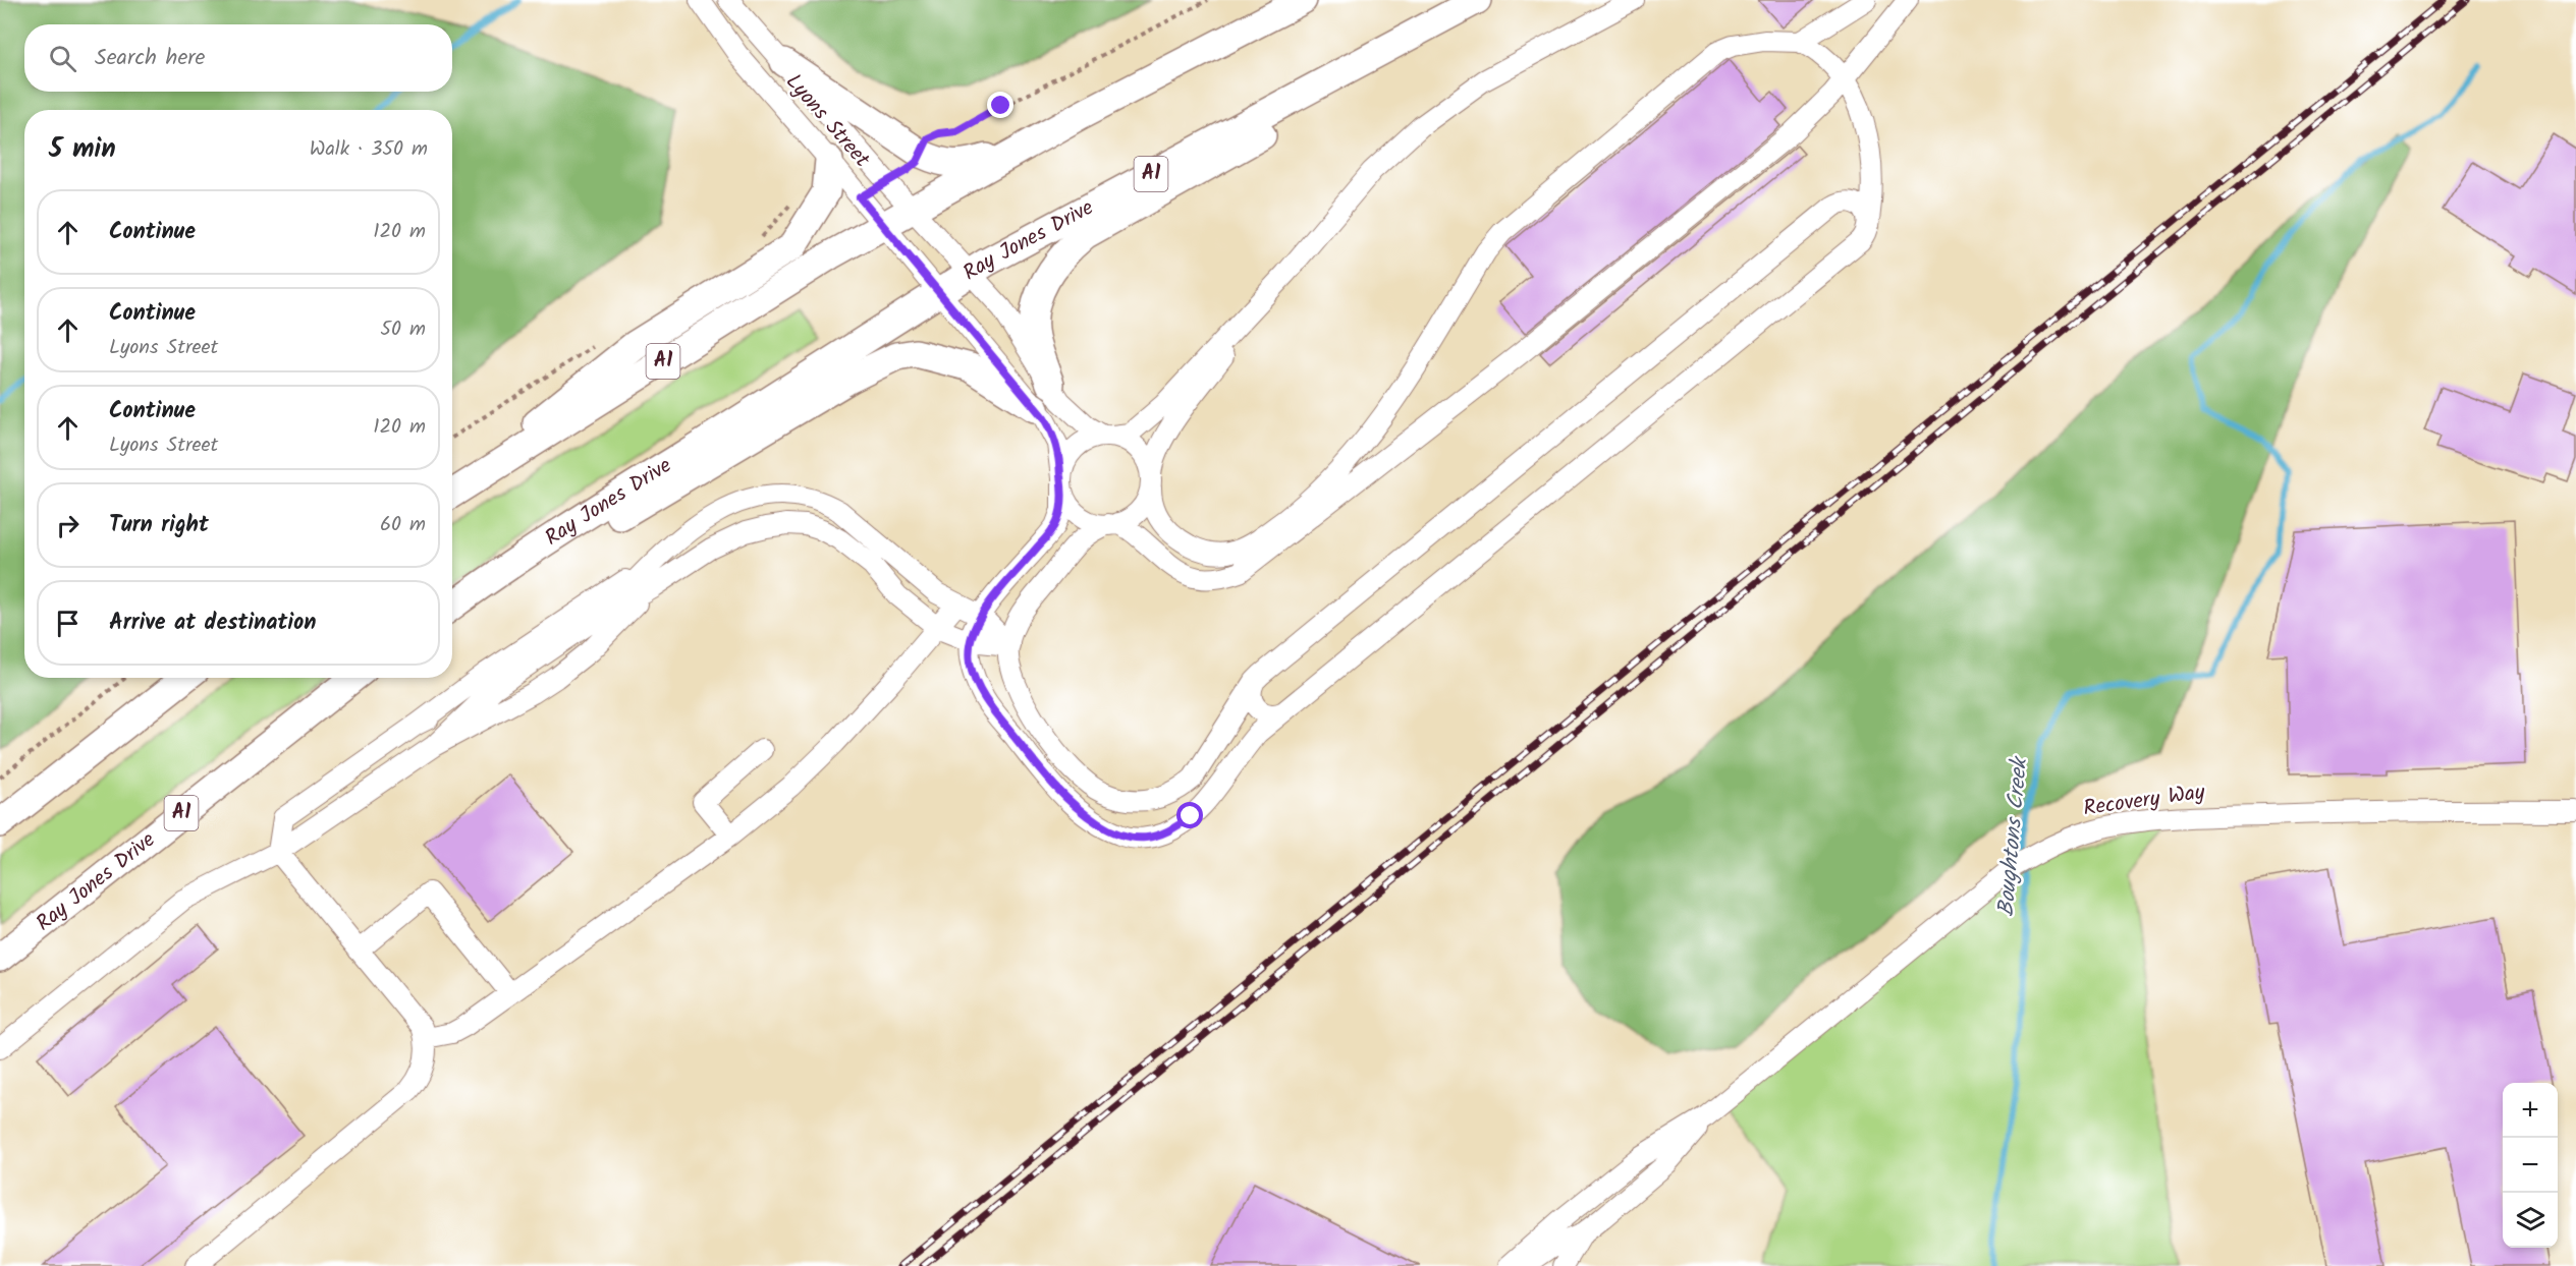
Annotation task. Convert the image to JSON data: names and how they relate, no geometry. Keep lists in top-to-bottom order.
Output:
{
  "streets": {
    "highway": ["A1", "Ray Jones Drive"],
    "street": ["Lyons Street", "Recovery Way"]
  },
  "crossings": [
    ["Lyons Street", "A1"],
    ["Lyons Street", "Ray Jones Drive"]
  ],
  "water": ["Boughtons Creek"],
  "page": {
    "search": "Search here",
    "heading": ["5 min", "Walk · 350 m"],
    "list": [
      ["Continue", "120 m"],
      ["Continue", "Lyons Street", "50 m"],
      ["Continue", "Lyons Street", "120 m"],
      ["Turn right", "60 m"],
      "Arrive at destination"
    ],
    "map_buttons": ["+", "−"]
  }
}
